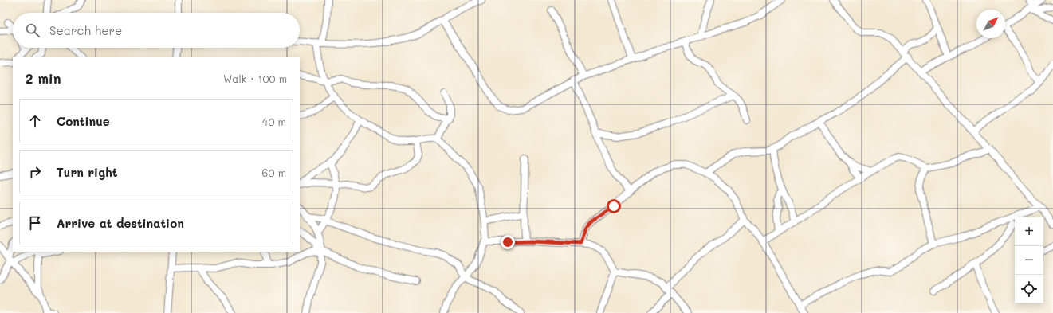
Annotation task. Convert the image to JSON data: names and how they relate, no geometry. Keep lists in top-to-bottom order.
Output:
{
  "north": "top right",
  "page": {
    "search": "Search here",
    "heading": ["2 min", "Walk · 100 m"],
    "list": [
      ["Continue", "40 m"],
      ["Turn right", "60 m"],
      "Arrive at destination"
    ],
    "map_buttons": ["+", "−"]
  }
}
